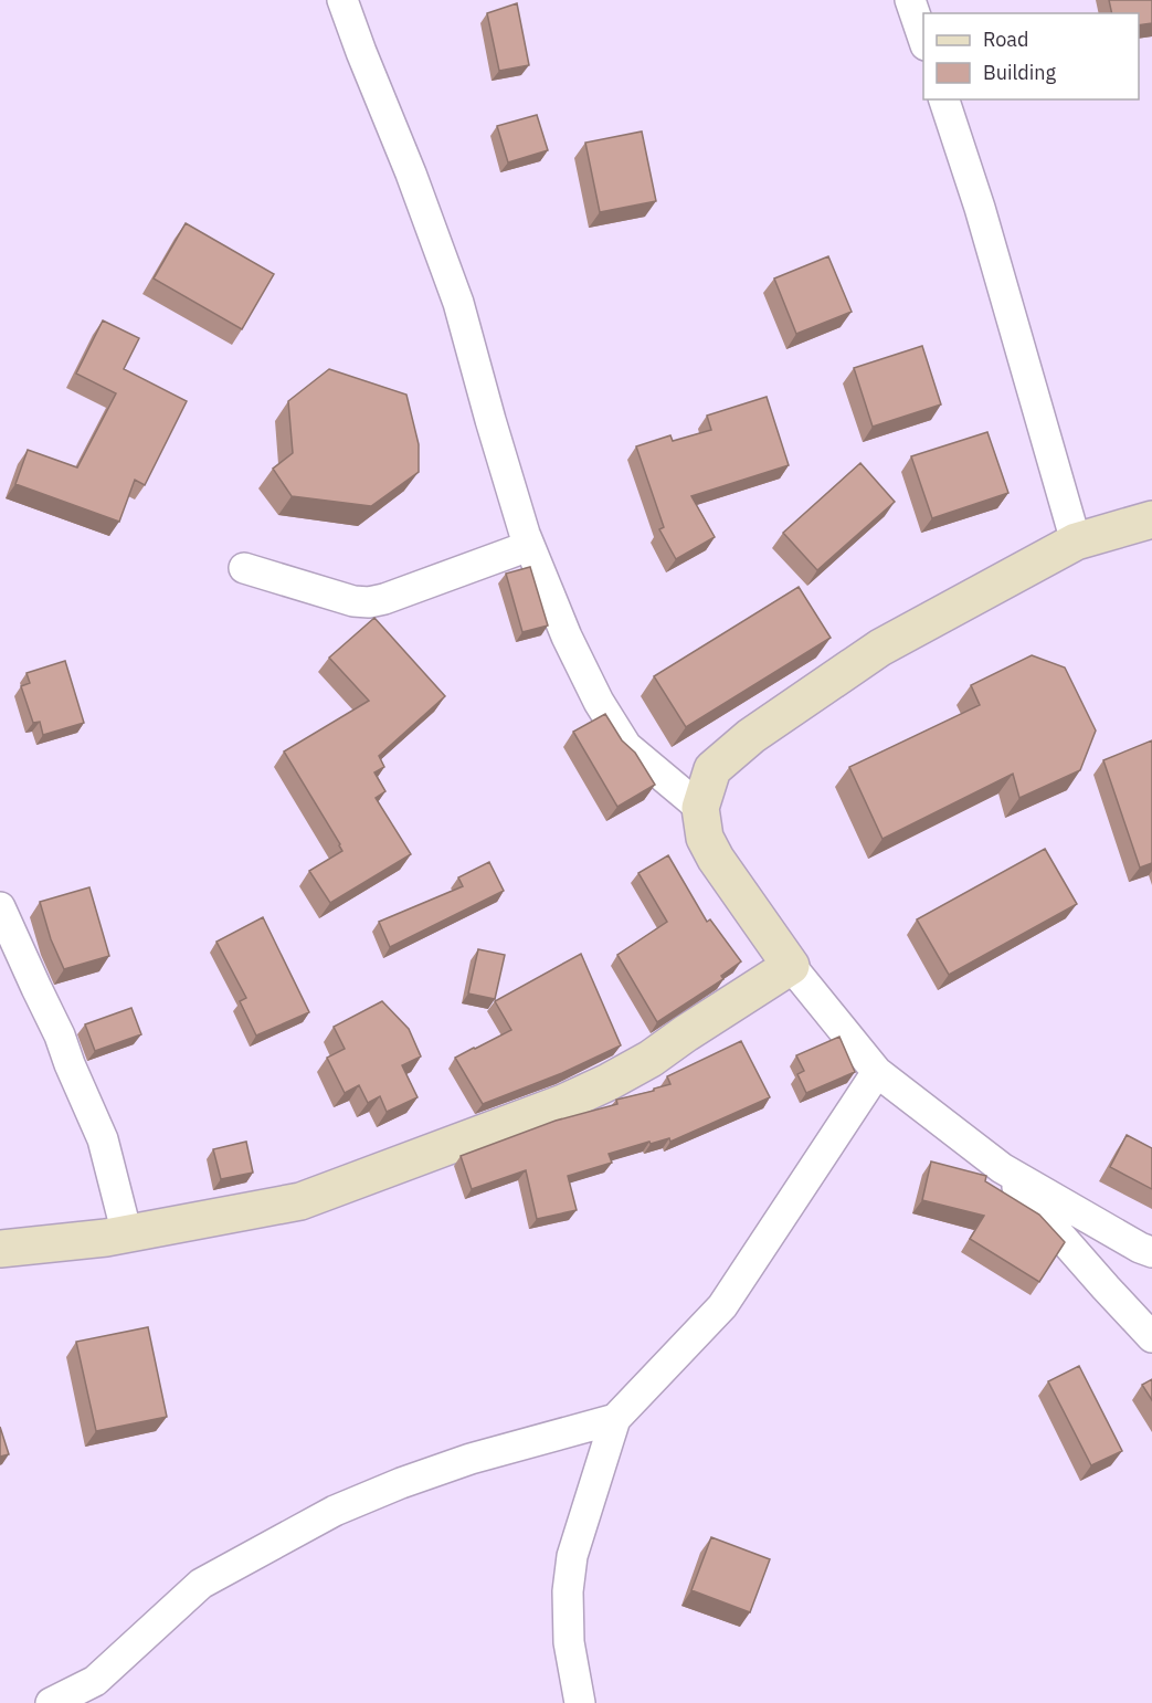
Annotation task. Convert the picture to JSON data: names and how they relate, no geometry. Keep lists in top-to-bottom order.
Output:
{
  "legend": ["Road", "Building"]
}
